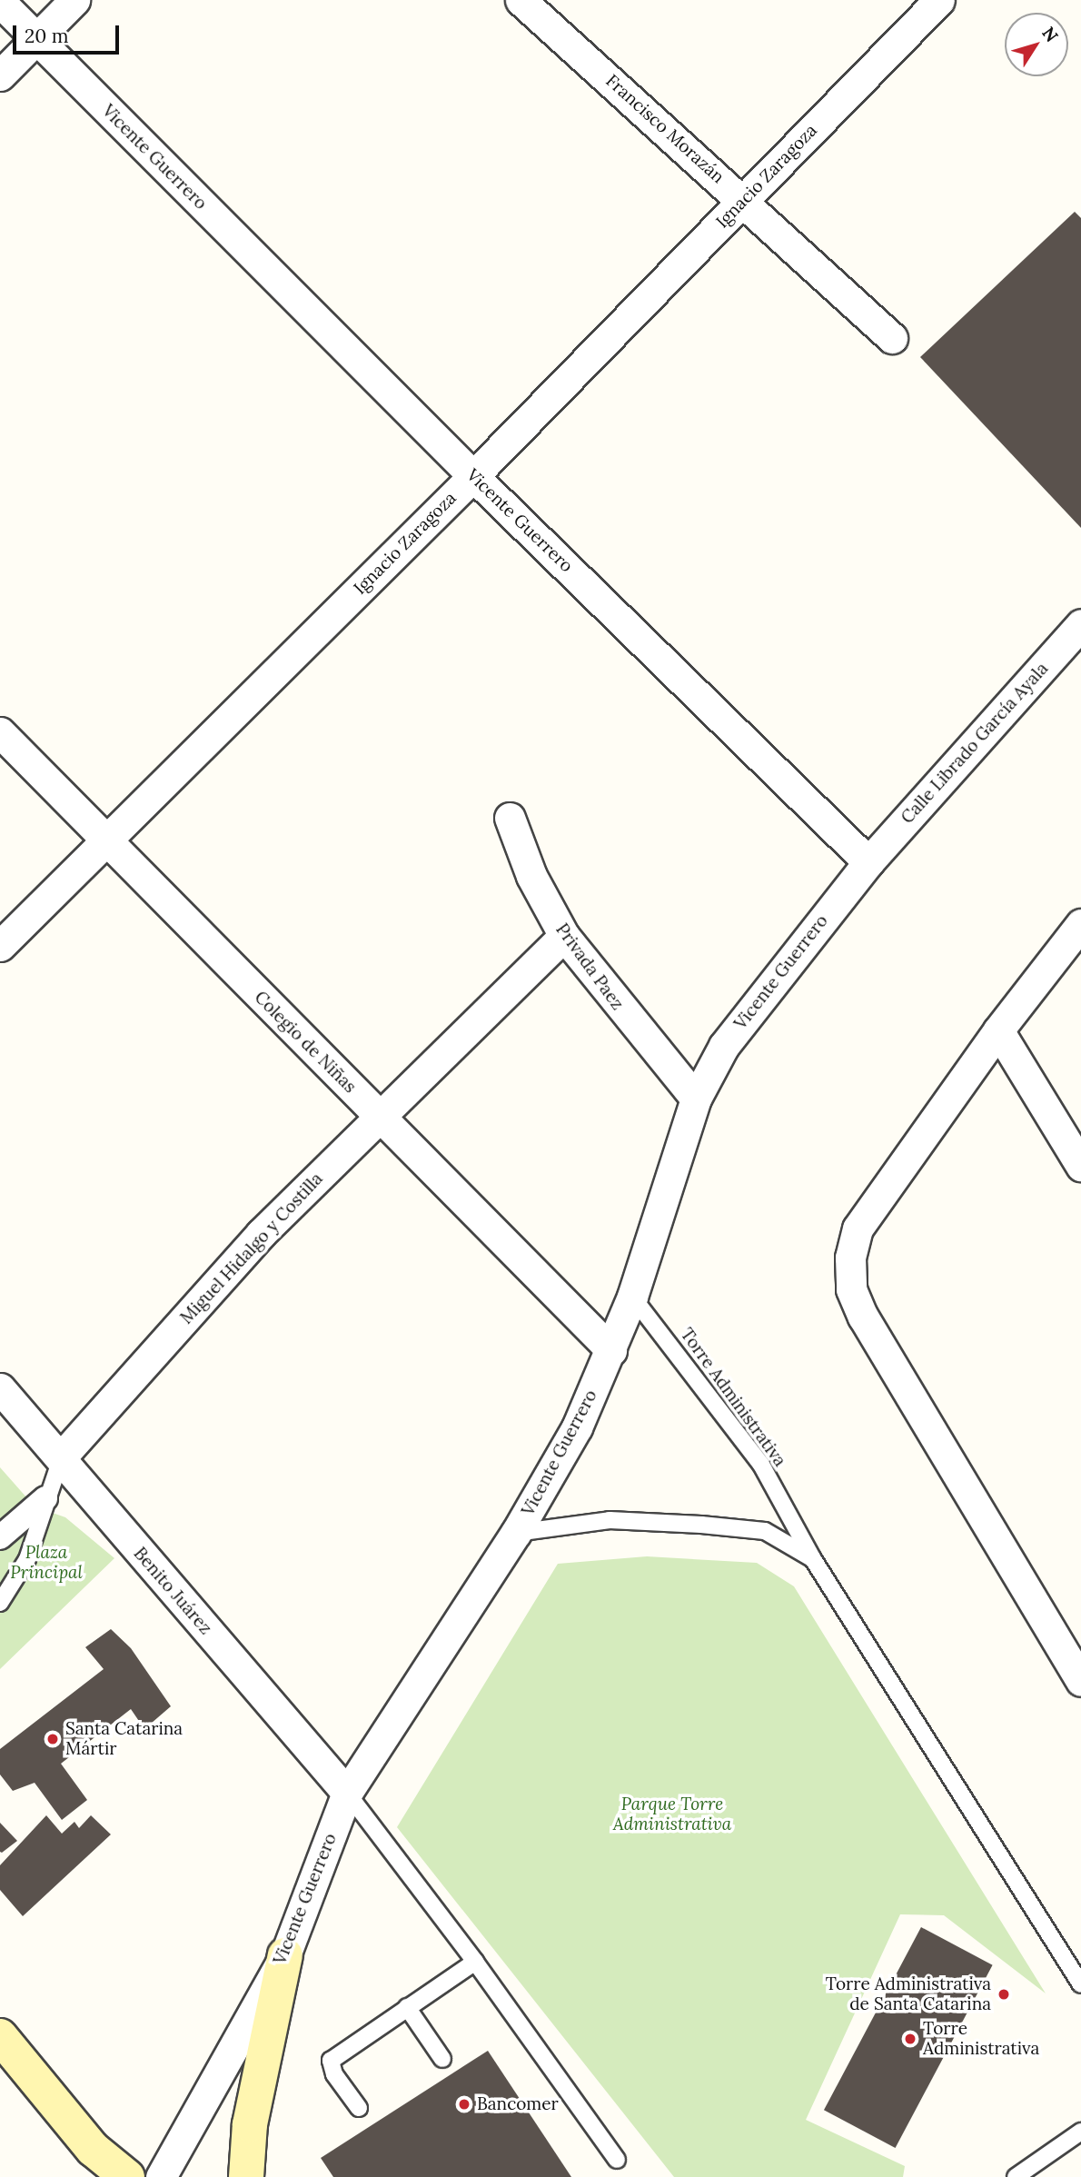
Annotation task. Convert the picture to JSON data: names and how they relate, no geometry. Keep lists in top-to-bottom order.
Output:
{
  "streets": {
    "street": [
      "Francisco Morazán",
      "Vicente Guerrero",
      "Ignacio Zaragoza",
      "Calle Librado García Ayala",
      "Privada Paez",
      "Colegio de Niñas",
      "Miguel Hidalgo y Costilla",
      "Benito Juárez"
    ],
    "lane": ["Torre Administrativa"]
  },
  "crossings": [
    ["Francisco Morazán", "Ignacio Zaragoza"],
    ["Vicente Guerrero", "Ignacio Zaragoza"],
    ["Vicente Guerrero", "Calle Librado García Ayala"],
    ["Vicente Guerrero", "Privada Paez"],
    ["Vicente Guerrero", "Colegio de Niñas"],
    ["Vicente Guerrero", "Torre Administrativa"],
    ["Vicente Guerrero", "Benito Juárez"],
    ["Ignacio Zaragoza", "Colegio de Niñas"],
    ["Privada Paez", "Miguel Hidalgo y Costilla"],
    ["Colegio de Niñas", "Miguel Hidalgo y Costilla"],
    ["Miguel Hidalgo y Costilla", "Benito Juárez"]
  ],
  "parks": ["Plaza Principal", "Parque Torre Administrativa"],
  "places": [
    "Santa Catarina Mártir",
    "Torre Administrativa de Santa Catarina",
    "Torre Administrativa",
    "Bancomer"
  ],
  "scale_bar": "20 m",
  "north": "top right"
}
